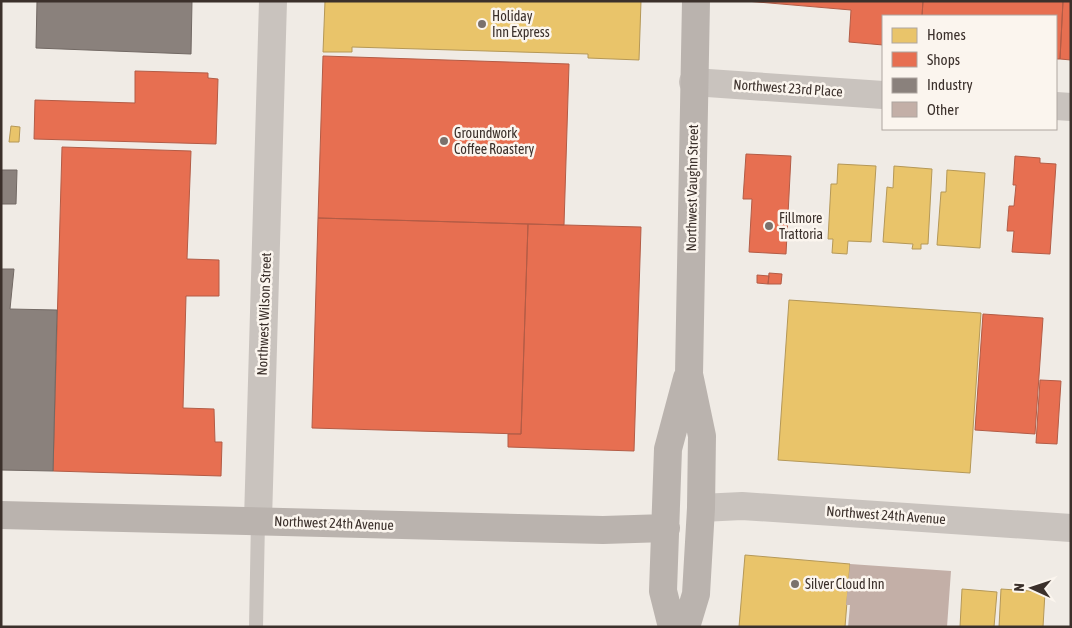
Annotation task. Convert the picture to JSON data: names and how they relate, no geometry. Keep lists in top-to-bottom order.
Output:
{
  "streets": {
    "main road": ["Northwest Vaughn Street", "Northwest 24th Avenue"],
    "street": ["Northwest 23rd Place", "Northwest Wilson Street"]
  },
  "crossings": [
    ["Northwest 23rd Place", "Northwest Vaughn Street"],
    ["Northwest Vaughn Street", "Northwest 24th Avenue"],
    ["Northwest Wilson Street", "Northwest 24th Avenue"]
  ],
  "places": [
    "Holiday Inn Express",
    "Groundwork Coffee Roastery",
    "Fillmore Trattoria",
    "Silver Cloud Inn"
  ],
  "legend": [
    "Homes",
    "Shops",
    "Industry",
    "Other"
  ],
  "north": "left"
}
